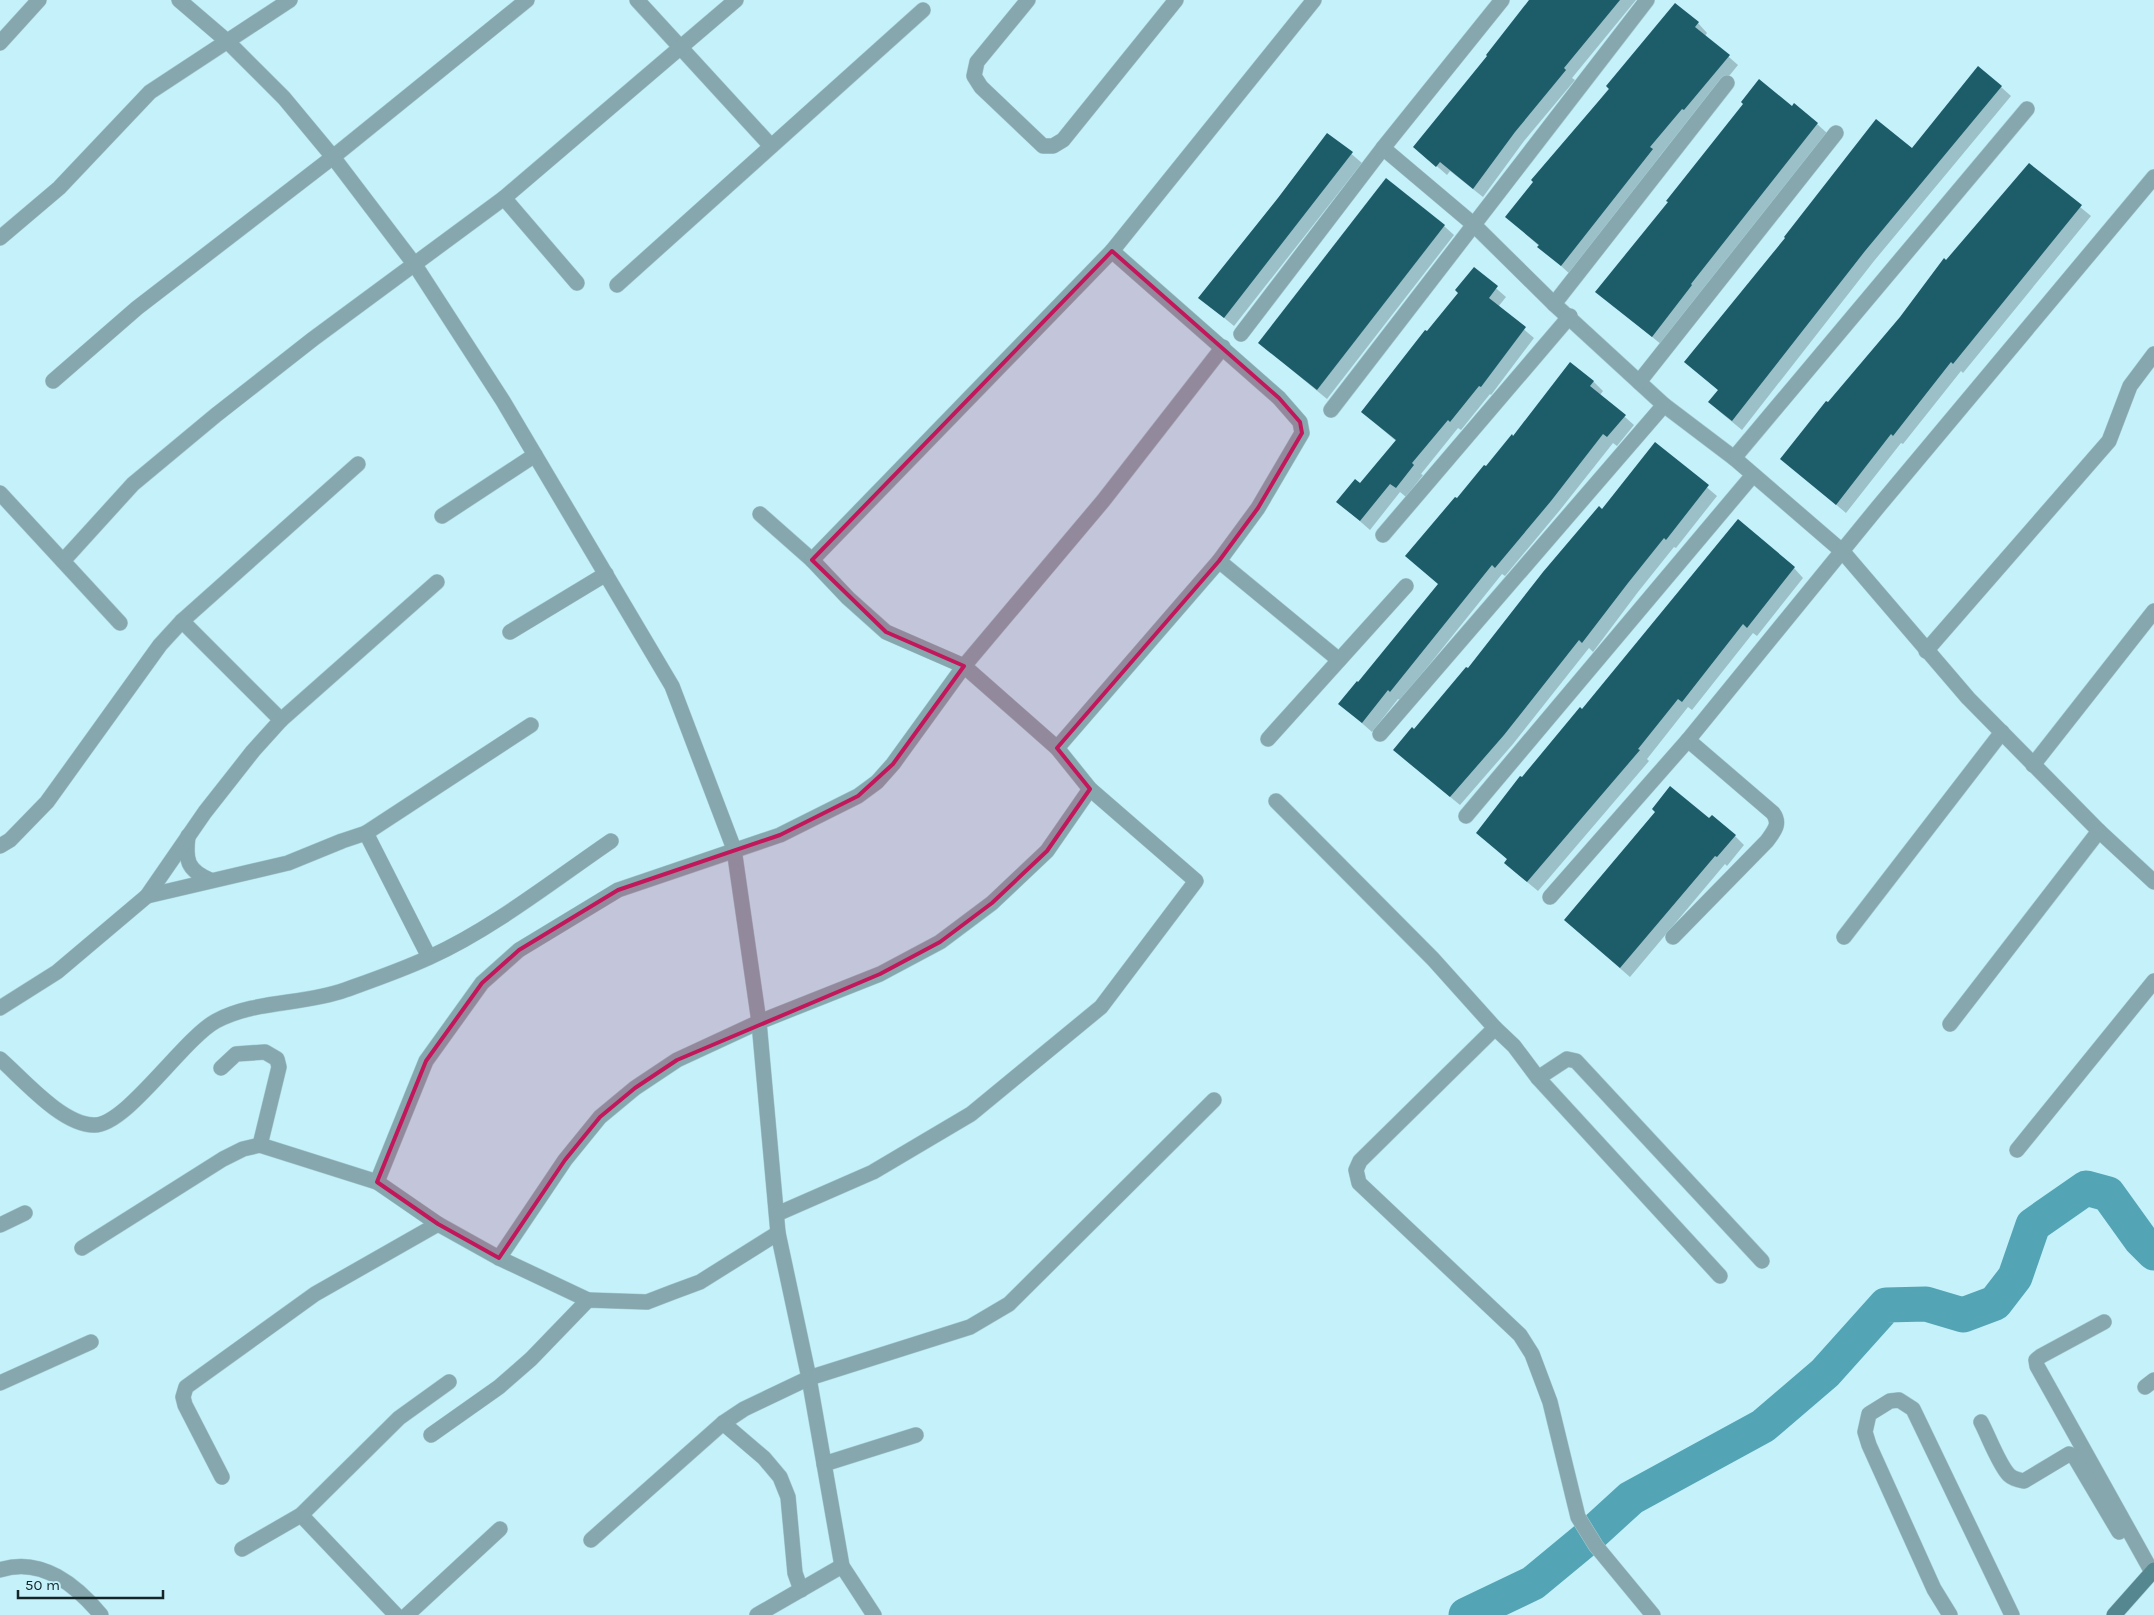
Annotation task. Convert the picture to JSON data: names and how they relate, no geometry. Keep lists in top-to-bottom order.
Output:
{
  "scale_bar": "50 m"
}
